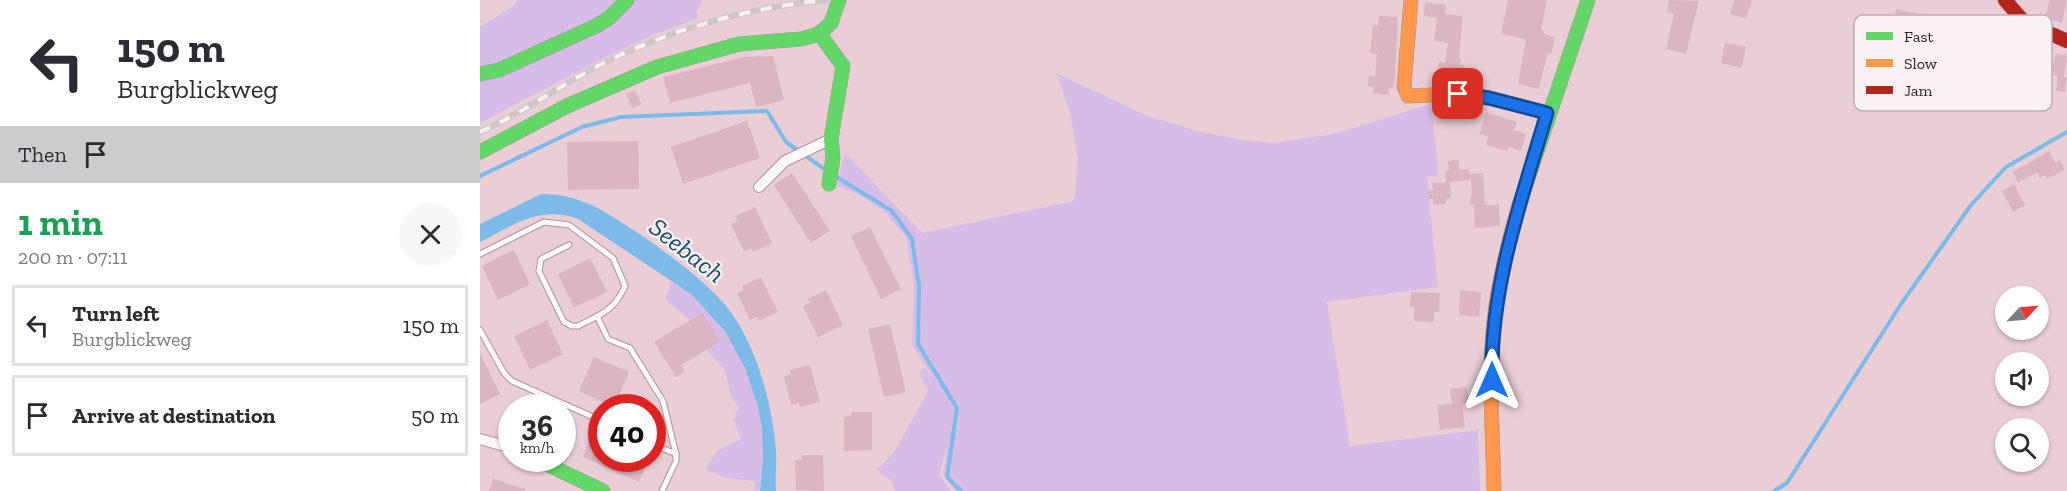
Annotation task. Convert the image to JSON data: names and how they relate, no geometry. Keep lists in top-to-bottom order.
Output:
{
  "water": ["Seebach"],
  "legend": ["Fast", "Slow", "Jam"],
  "north": "top right",
  "page": {
    "turn": ["150 m", "Burgblickweg"],
    "then": "Then",
    "heading": ["1 min", "200 m · 07:11"],
    "list": [
      {
        "name": "Turn left",
        "note": "Burgblickweg",
        "value": "150 m"
      },
      {
        "name": "Arrive at destination",
        "value": "50 m"
      }
    ],
    "speed": "36 km/h",
    "limit": "40"
  }
}
